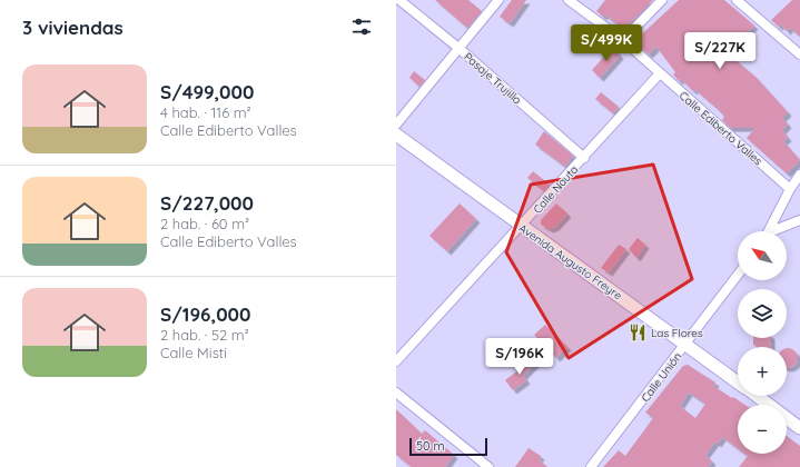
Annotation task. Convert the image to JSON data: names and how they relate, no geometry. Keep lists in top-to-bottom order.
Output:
{
  "streets": {
    "main road": ["Avenida Augusto Freyre"],
    "street": [
      "Pasaje Trujillo",
      "Calle Ediberto Valles",
      "Calle Nauta",
      "Calle Unión"
    ]
  },
  "crossings": [
    ["Pasaje Trujillo", "Calle Nauta"],
    ["Calle Ediberto Valles", "Calle Nauta"],
    ["Calle Nauta", "Avenida Augusto Freyre"],
    ["Avenida Augusto Freyre", "Calle Unión"]
  ],
  "places": {
    "restaurant": ["Las Flores"]
  },
  "scale_bar": "50 m",
  "north": "top left",
  "page": {
    "heading": "3 viviendas",
    "price": ["S/499K", "S/227K", "S/196K"],
    "list": [
      {
        "name": "S/499,000",
        "note": "4 hab. · 116 m² · Calle Ediberto Valles"
      },
      {
        "name": "S/227,000",
        "note": "2 hab. · 60 m² · Calle Ediberto Valles"
      },
      {
        "name": "S/196,000",
        "note": "2 hab. · 52 m² · Calle Misti"
      }
    ],
    "map_buttons": ["+", "−"],
    "scale": "50 m"
  }
}
